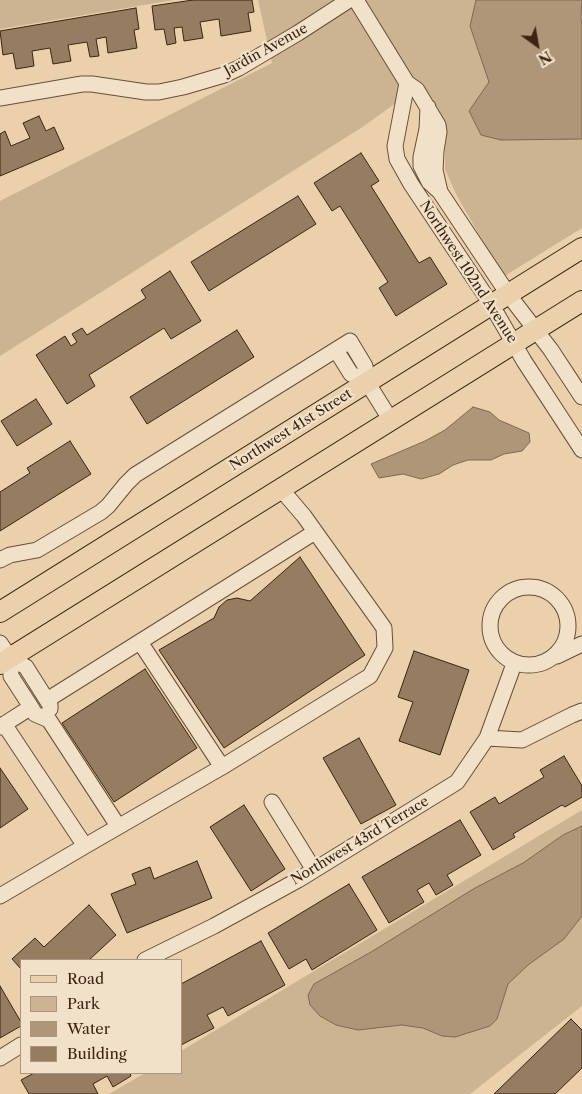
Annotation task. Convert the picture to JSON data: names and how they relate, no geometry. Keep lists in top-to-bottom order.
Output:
{
  "streets": {
    "main road": ["Northwest 41st Street"],
    "street": ["Jardin Avenue", "Northwest 102nd Avenue", "Northwest 43rd Terrace"]
  },
  "crossings": [
    ["Northwest 102nd Avenue", "Northwest 41st Street"]
  ],
  "legend": [
    "Road",
    "Park",
    "Water",
    "Building"
  ],
  "north": "bottom right"
}
